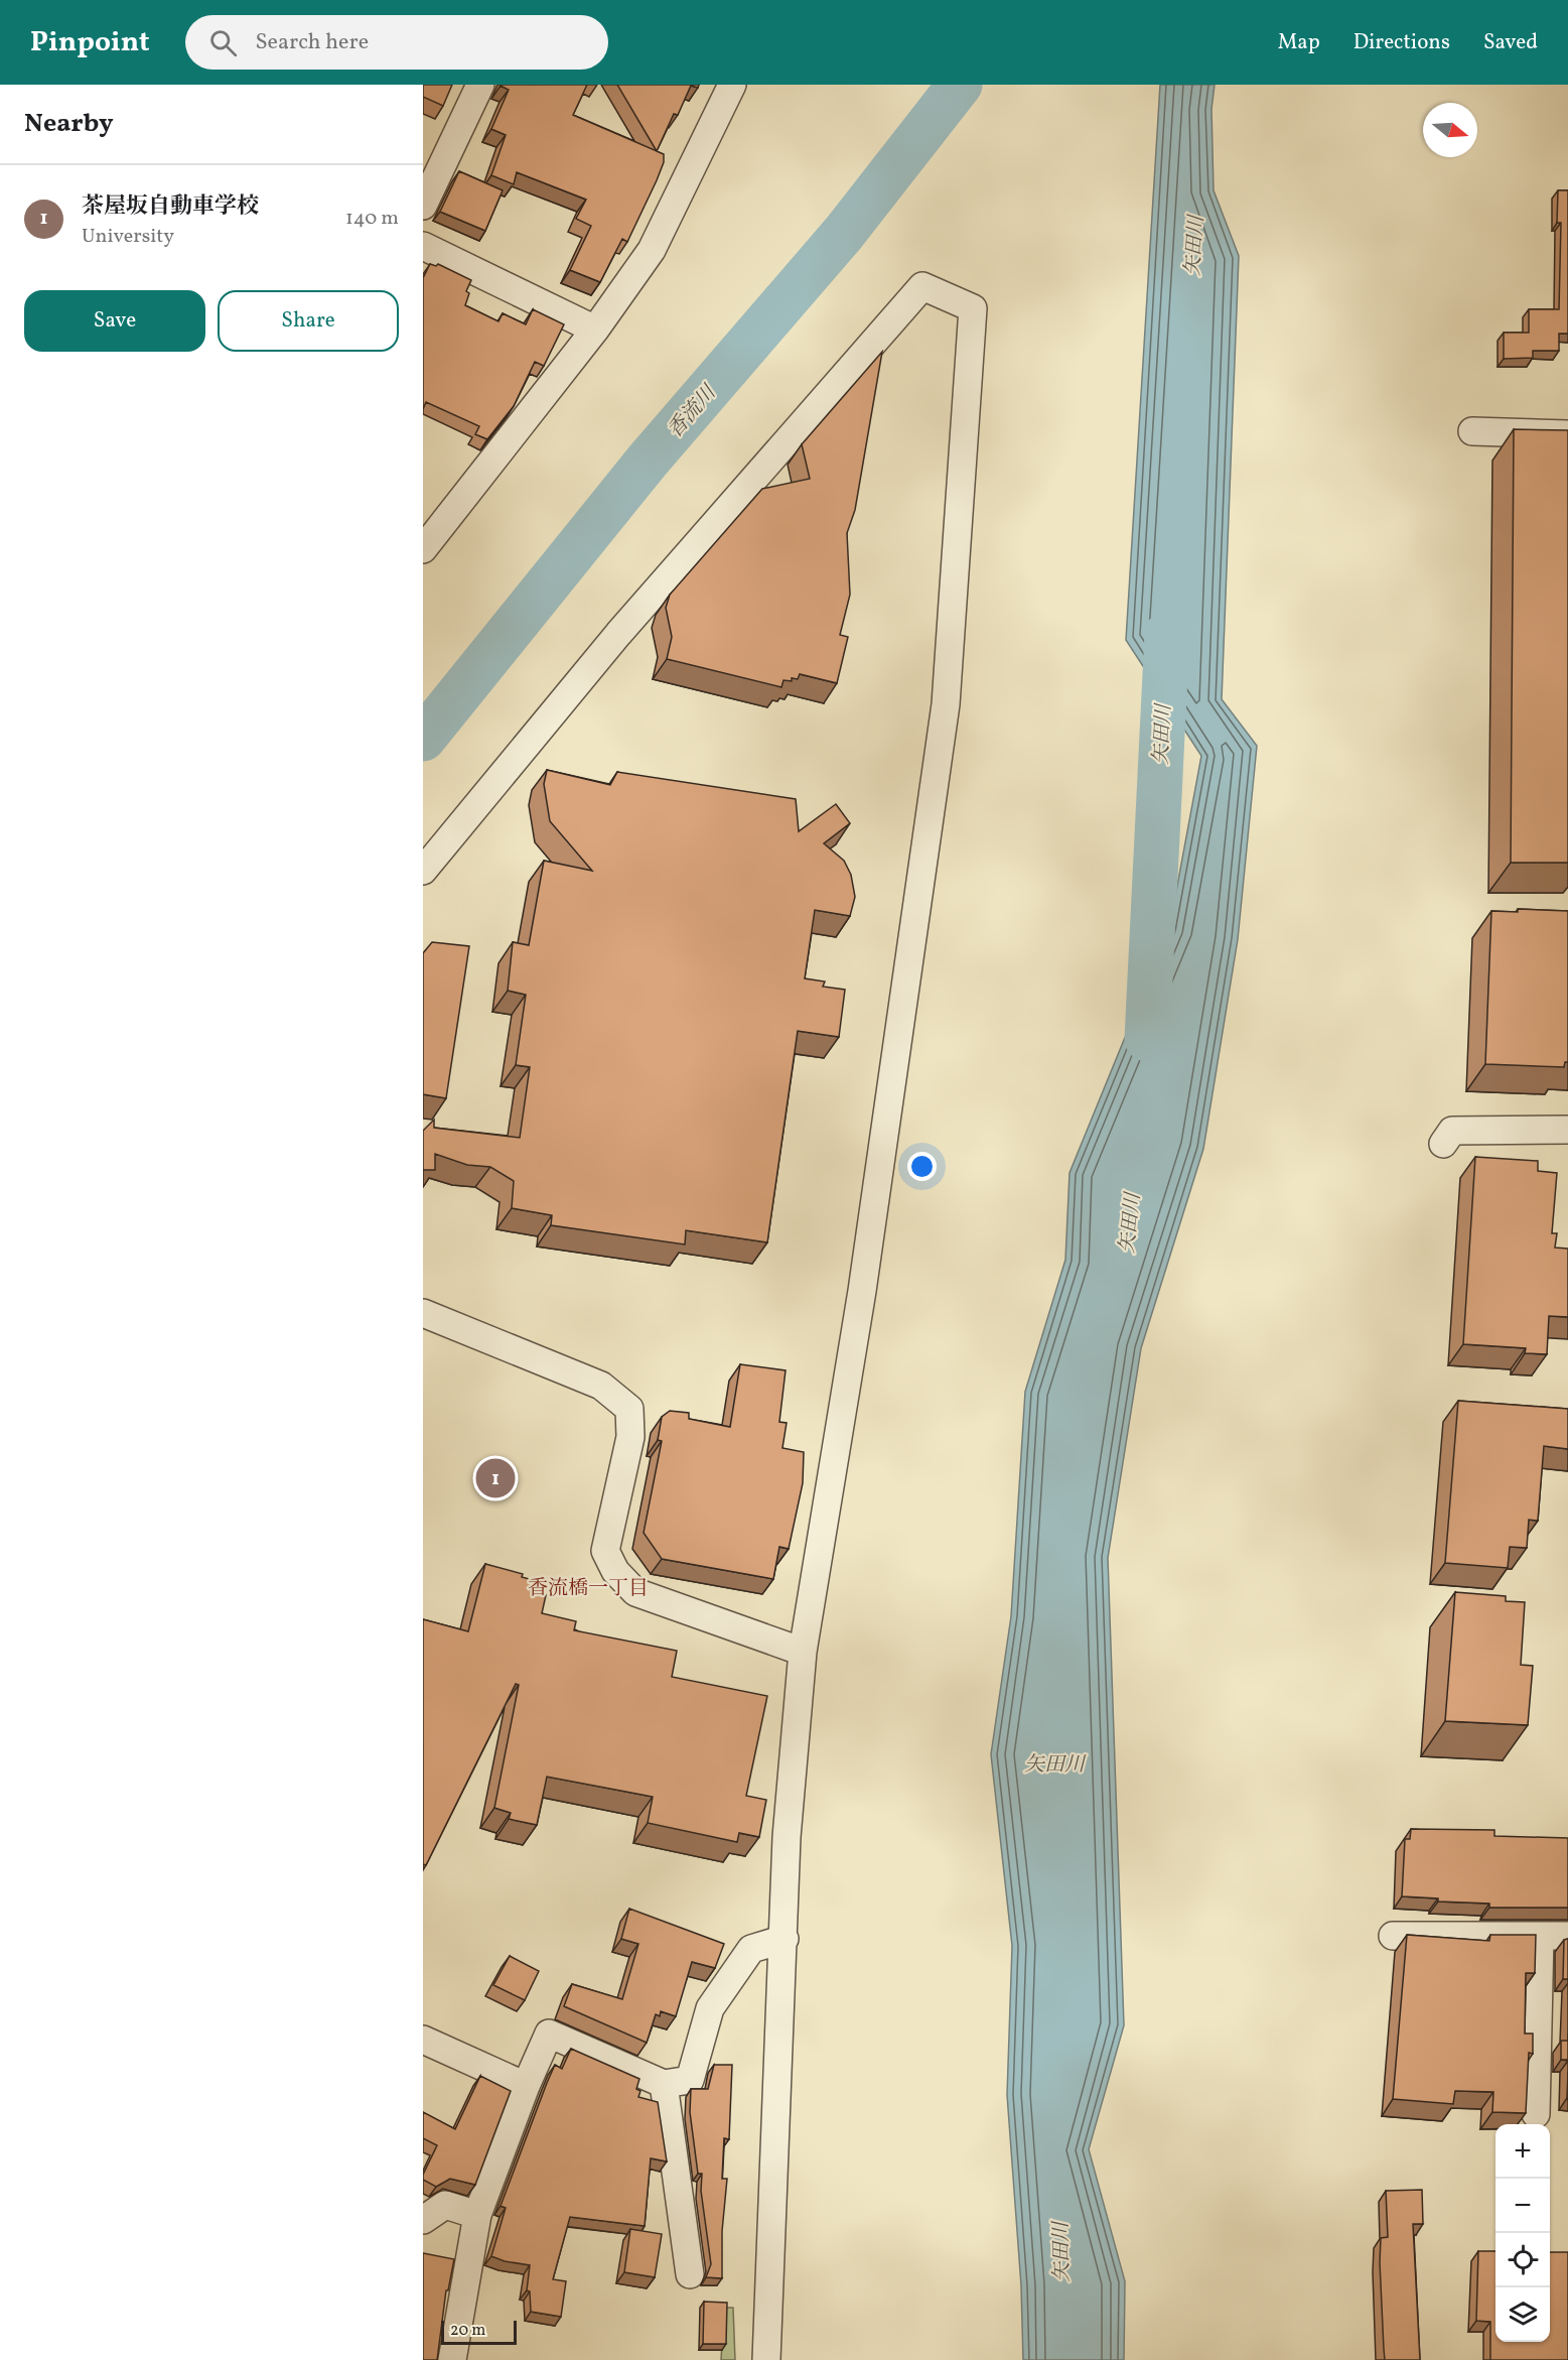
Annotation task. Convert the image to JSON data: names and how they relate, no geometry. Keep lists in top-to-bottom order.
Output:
{
  "districts": ["香流橋一丁目"],
  "water": ["矢田川", "香流川"],
  "scale_bar": "20 m",
  "north": "right",
  "page": {
    "header": "Pinpoint",
    "search": "Search here",
    "nav": ["Map", "Directions", "Saved"],
    "heading": "Nearby",
    "list": [
      {
        "mark": "1",
        "name": "茶屋坂自動車学校",
        "note": "University",
        "value": "140 m"
      }
    ],
    "buttons": ["Save", "Share"],
    "pins": "1",
    "map_buttons": ["+", "−"],
    "scale": "20 m"
  }
}
